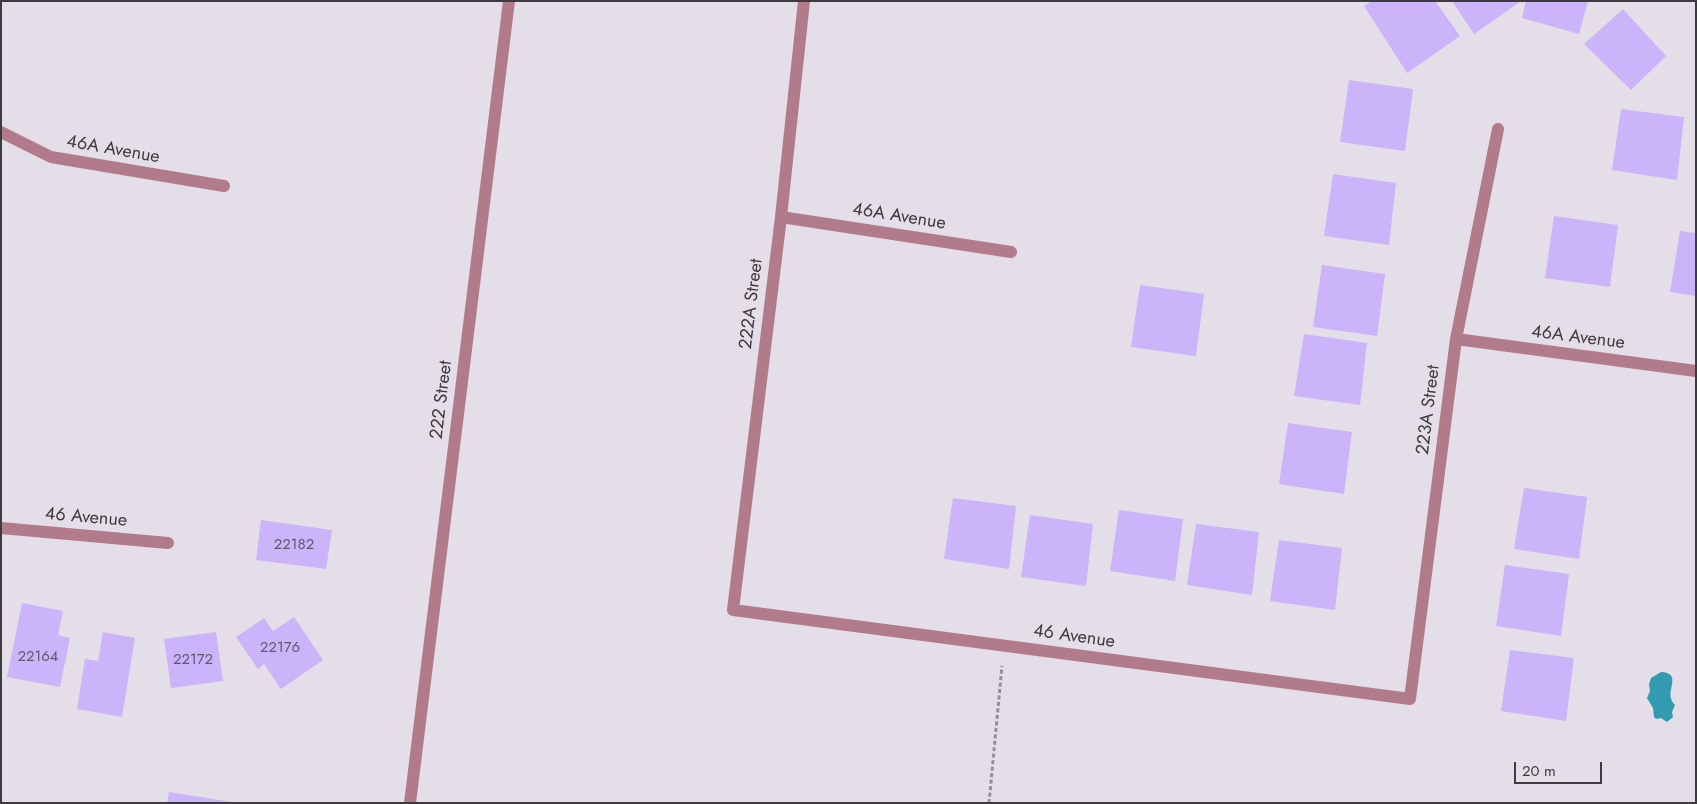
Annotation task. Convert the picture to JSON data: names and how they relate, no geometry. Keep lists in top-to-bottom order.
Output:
{
  "streets": {
    "street": [
      "46A Avenue",
      "222A Street",
      "222 Street",
      "223A Street",
      "46 Avenue"
    ]
  },
  "crossings": [
    ["46A Avenue", "222A Street"],
    ["46A Avenue", "223A Street"],
    ["222A Street", "46 Avenue"],
    ["223A Street", "46 Avenue"]
  ],
  "house_numbers": [
    "22182",
    "22176",
    "22164",
    "22172"
  ],
  "scale_bar": "20 m"
}
